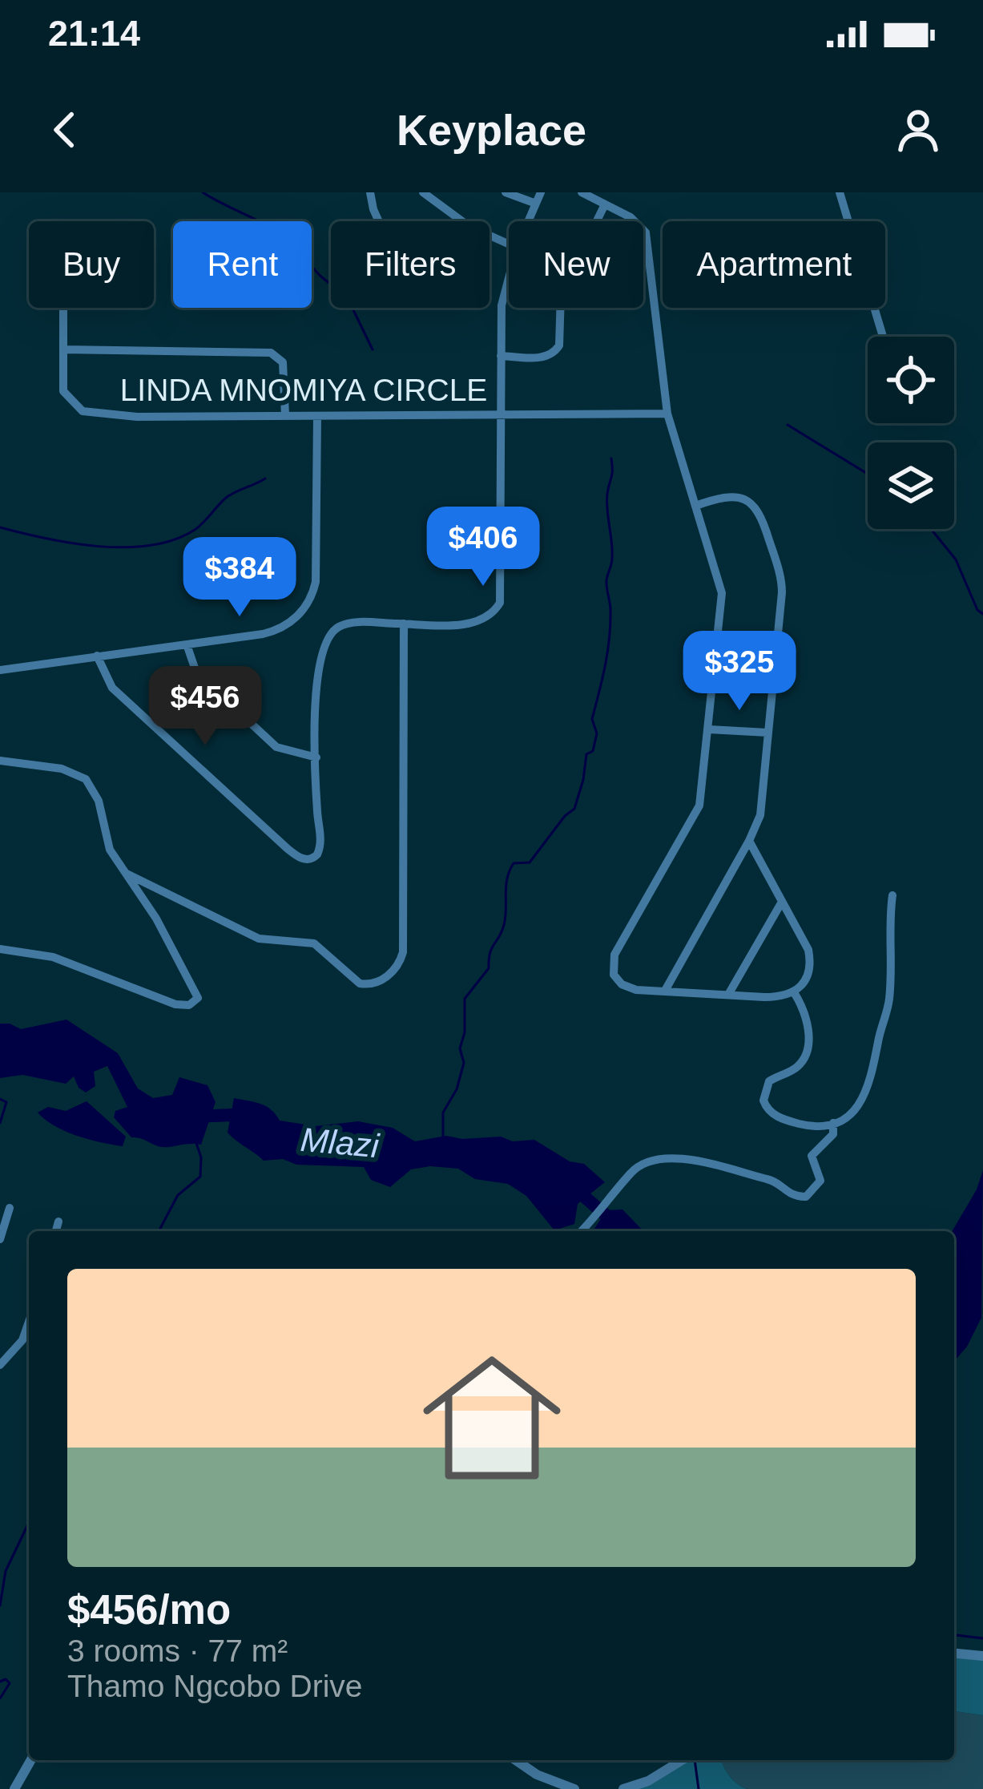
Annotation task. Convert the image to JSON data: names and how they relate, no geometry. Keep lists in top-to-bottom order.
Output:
{
  "streets": {
    "street": ["LINDA MNOMIYA CIRCLE"]
  },
  "water": ["Mlazi"],
  "page": {
    "status": "21:14",
    "header": "Keyplace",
    "chip": [
      "Buy",
      "Rent",
      "Filters",
      "New",
      "Apartment"
    ],
    "price": [
      "$406",
      "$384",
      "$325",
      "$456"
    ],
    "list": [
      {
        "name": "$456/mo",
        "note": "3 rooms · 77 m² · Thamo Ngcobo Drive"
      }
    ]
  }
}
